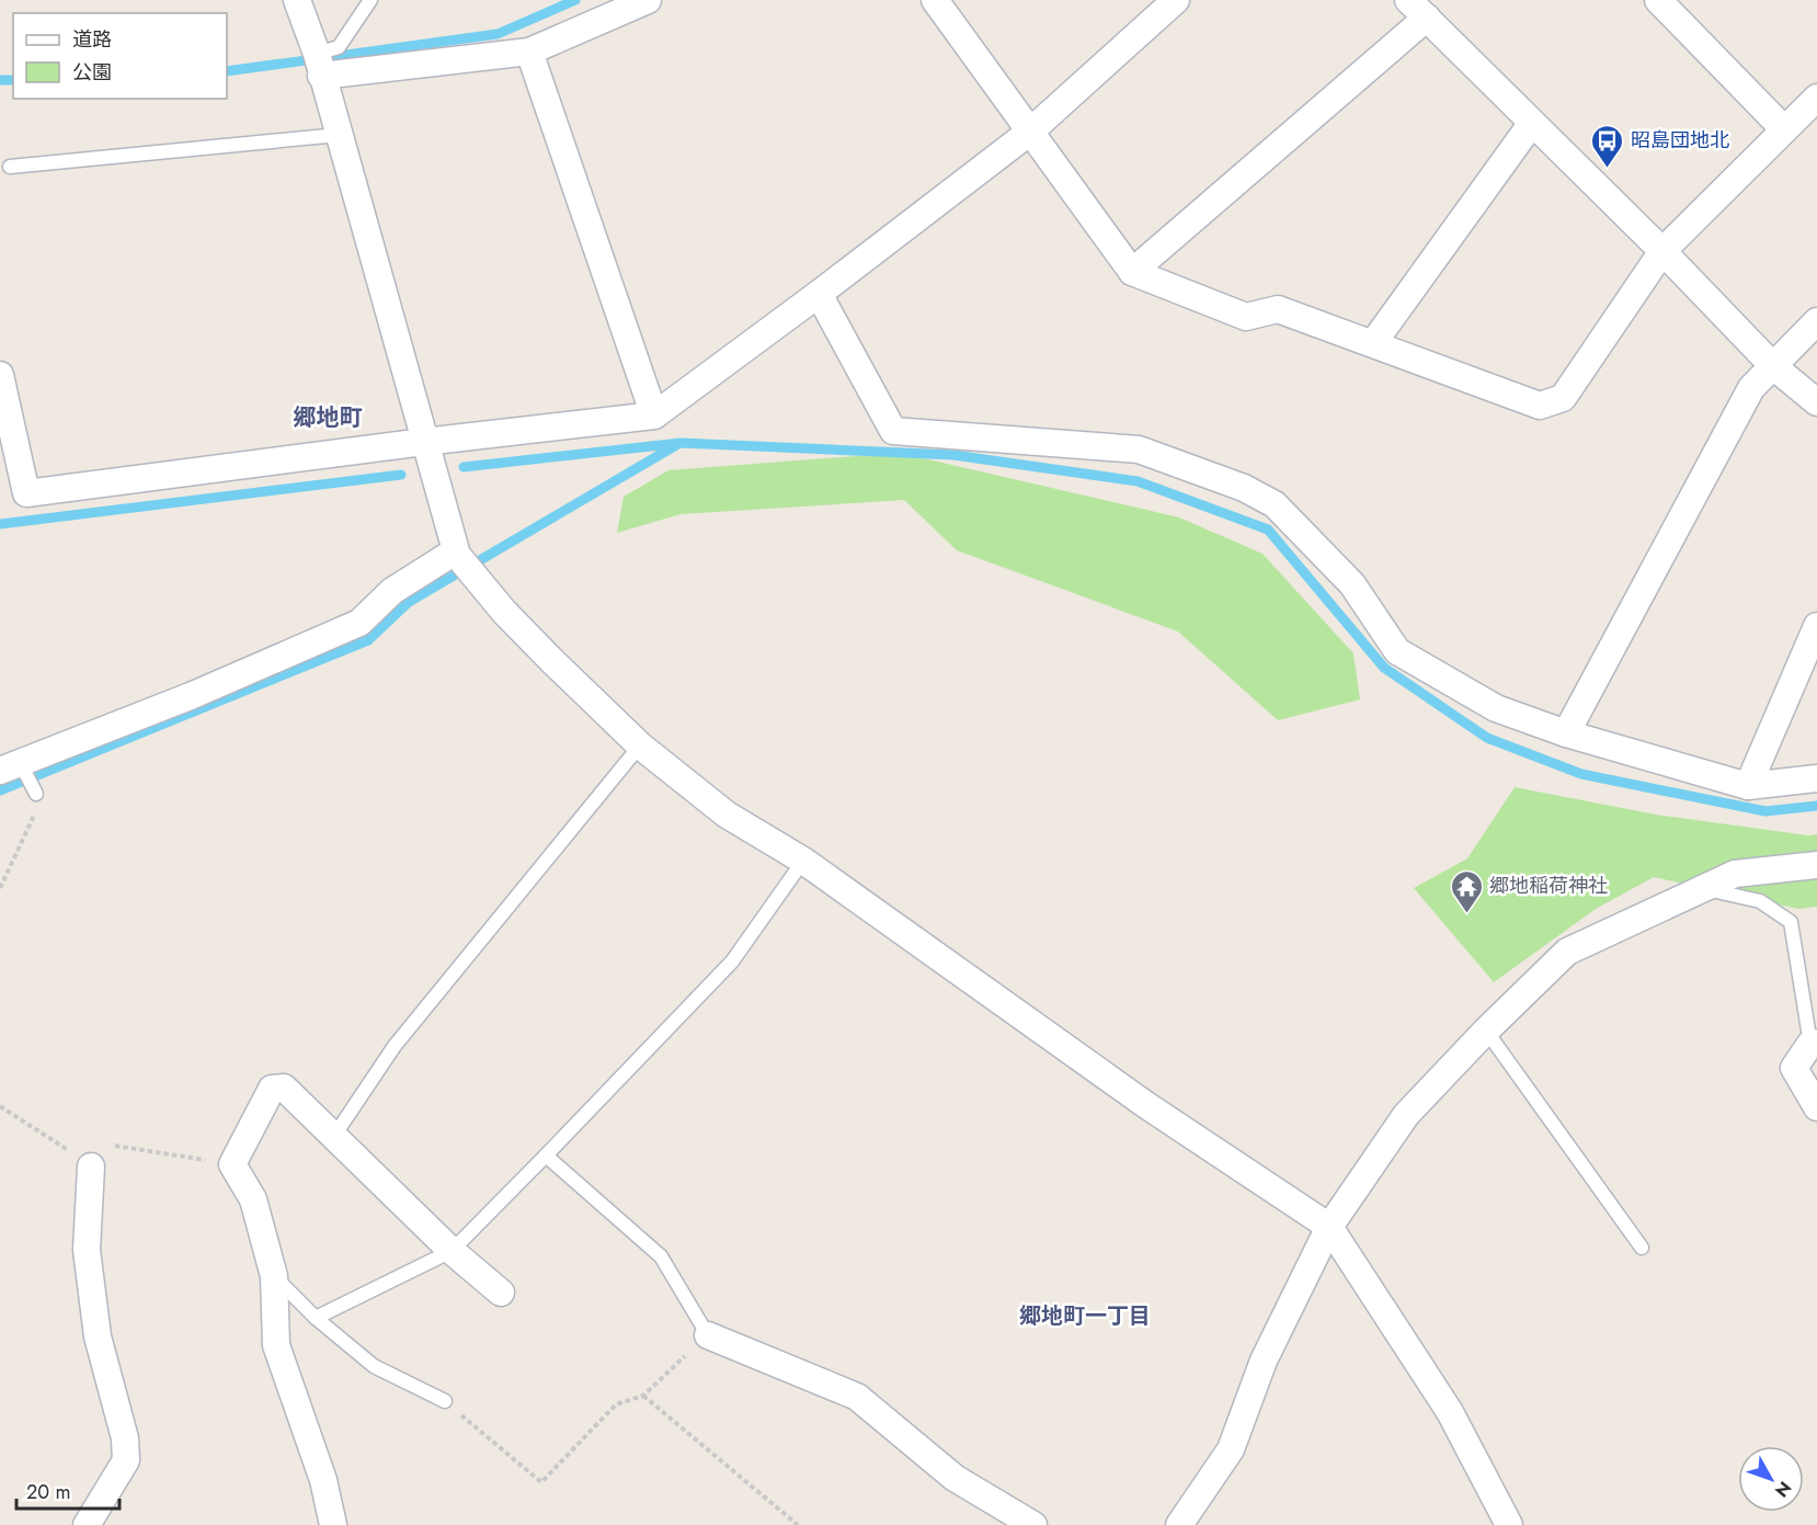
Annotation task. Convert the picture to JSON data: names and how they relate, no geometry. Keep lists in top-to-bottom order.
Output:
{
  "districts": ["郷地町", "郷地町一丁目"],
  "places": {
    "bus stop": ["昭島団地北"],
    "temple": ["郷地稲荷神社"]
  },
  "legend": ["道路", "公園"],
  "scale_bar": "20 m",
  "north": "bottom right"
}
